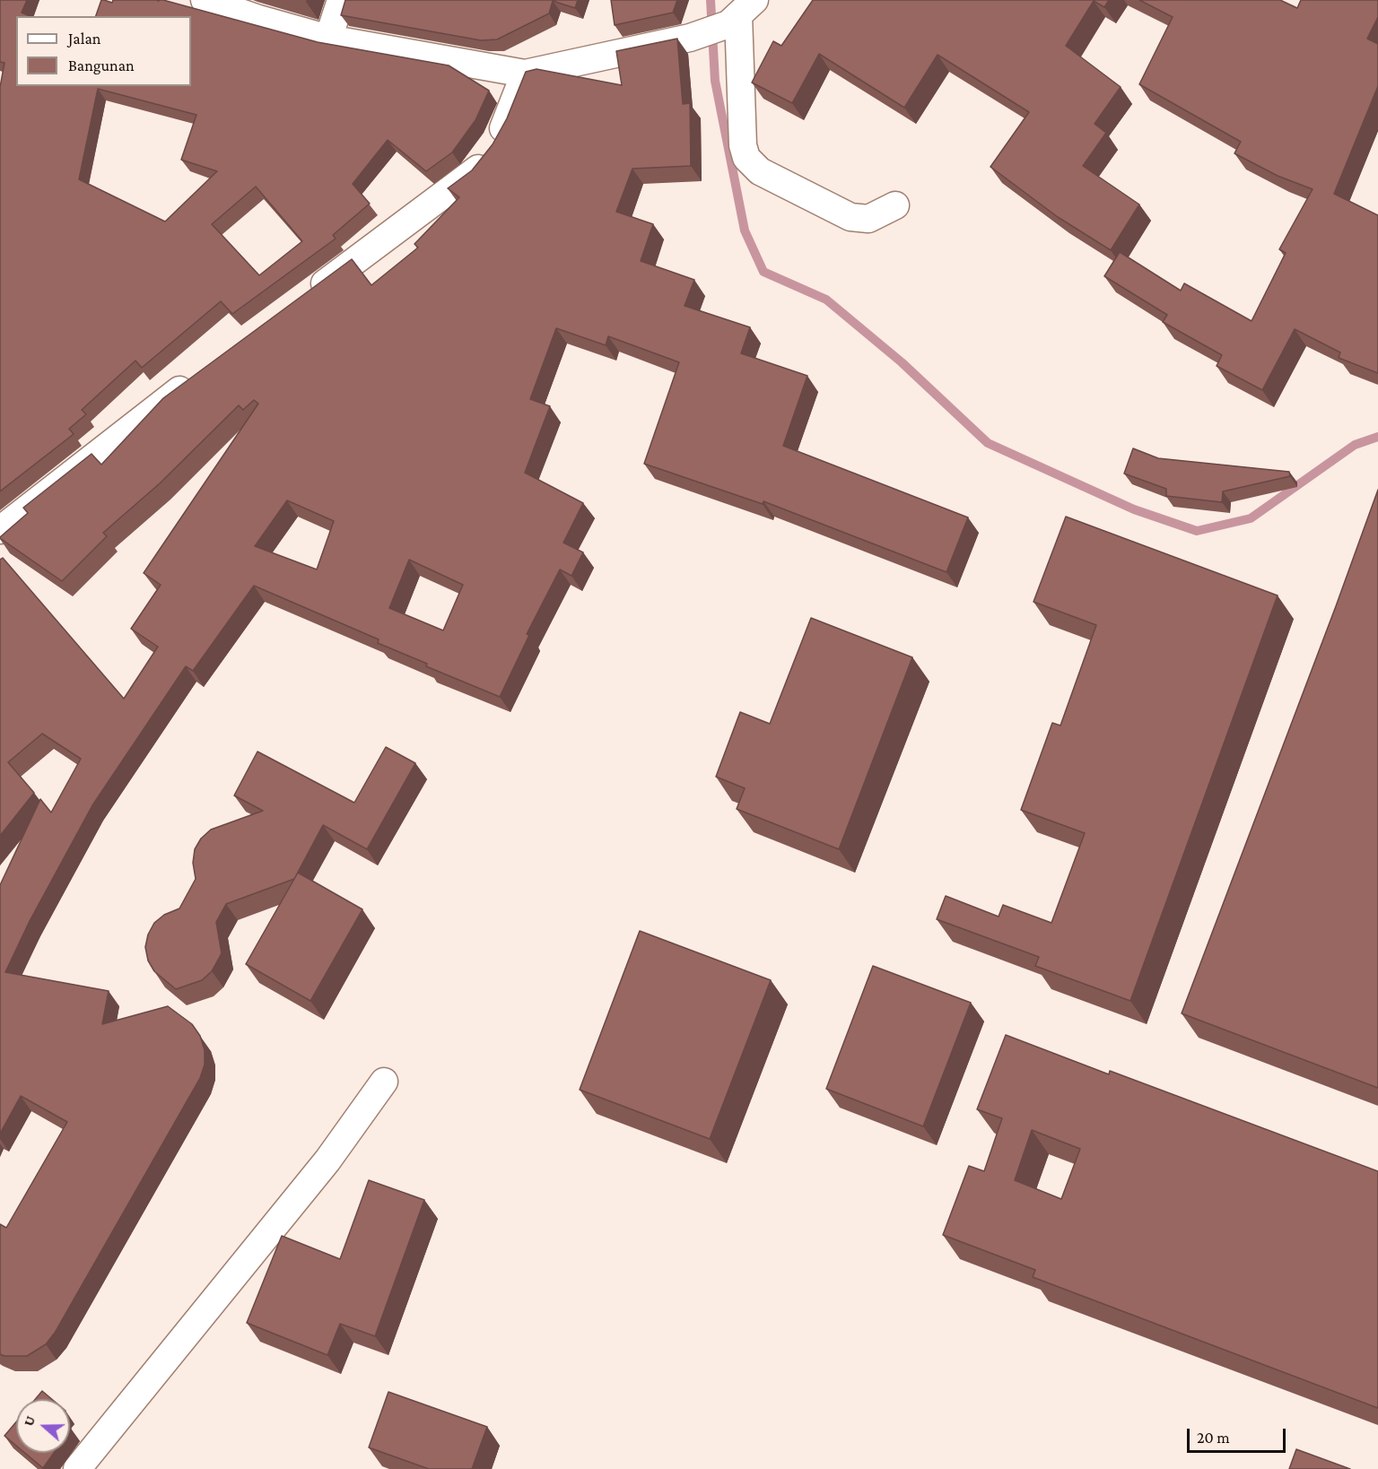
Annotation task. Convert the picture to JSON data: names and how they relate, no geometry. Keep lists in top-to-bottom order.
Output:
{
  "legend": ["Jalan", "Bangunan"],
  "scale_bar": "20 m",
  "north": "left"
}
